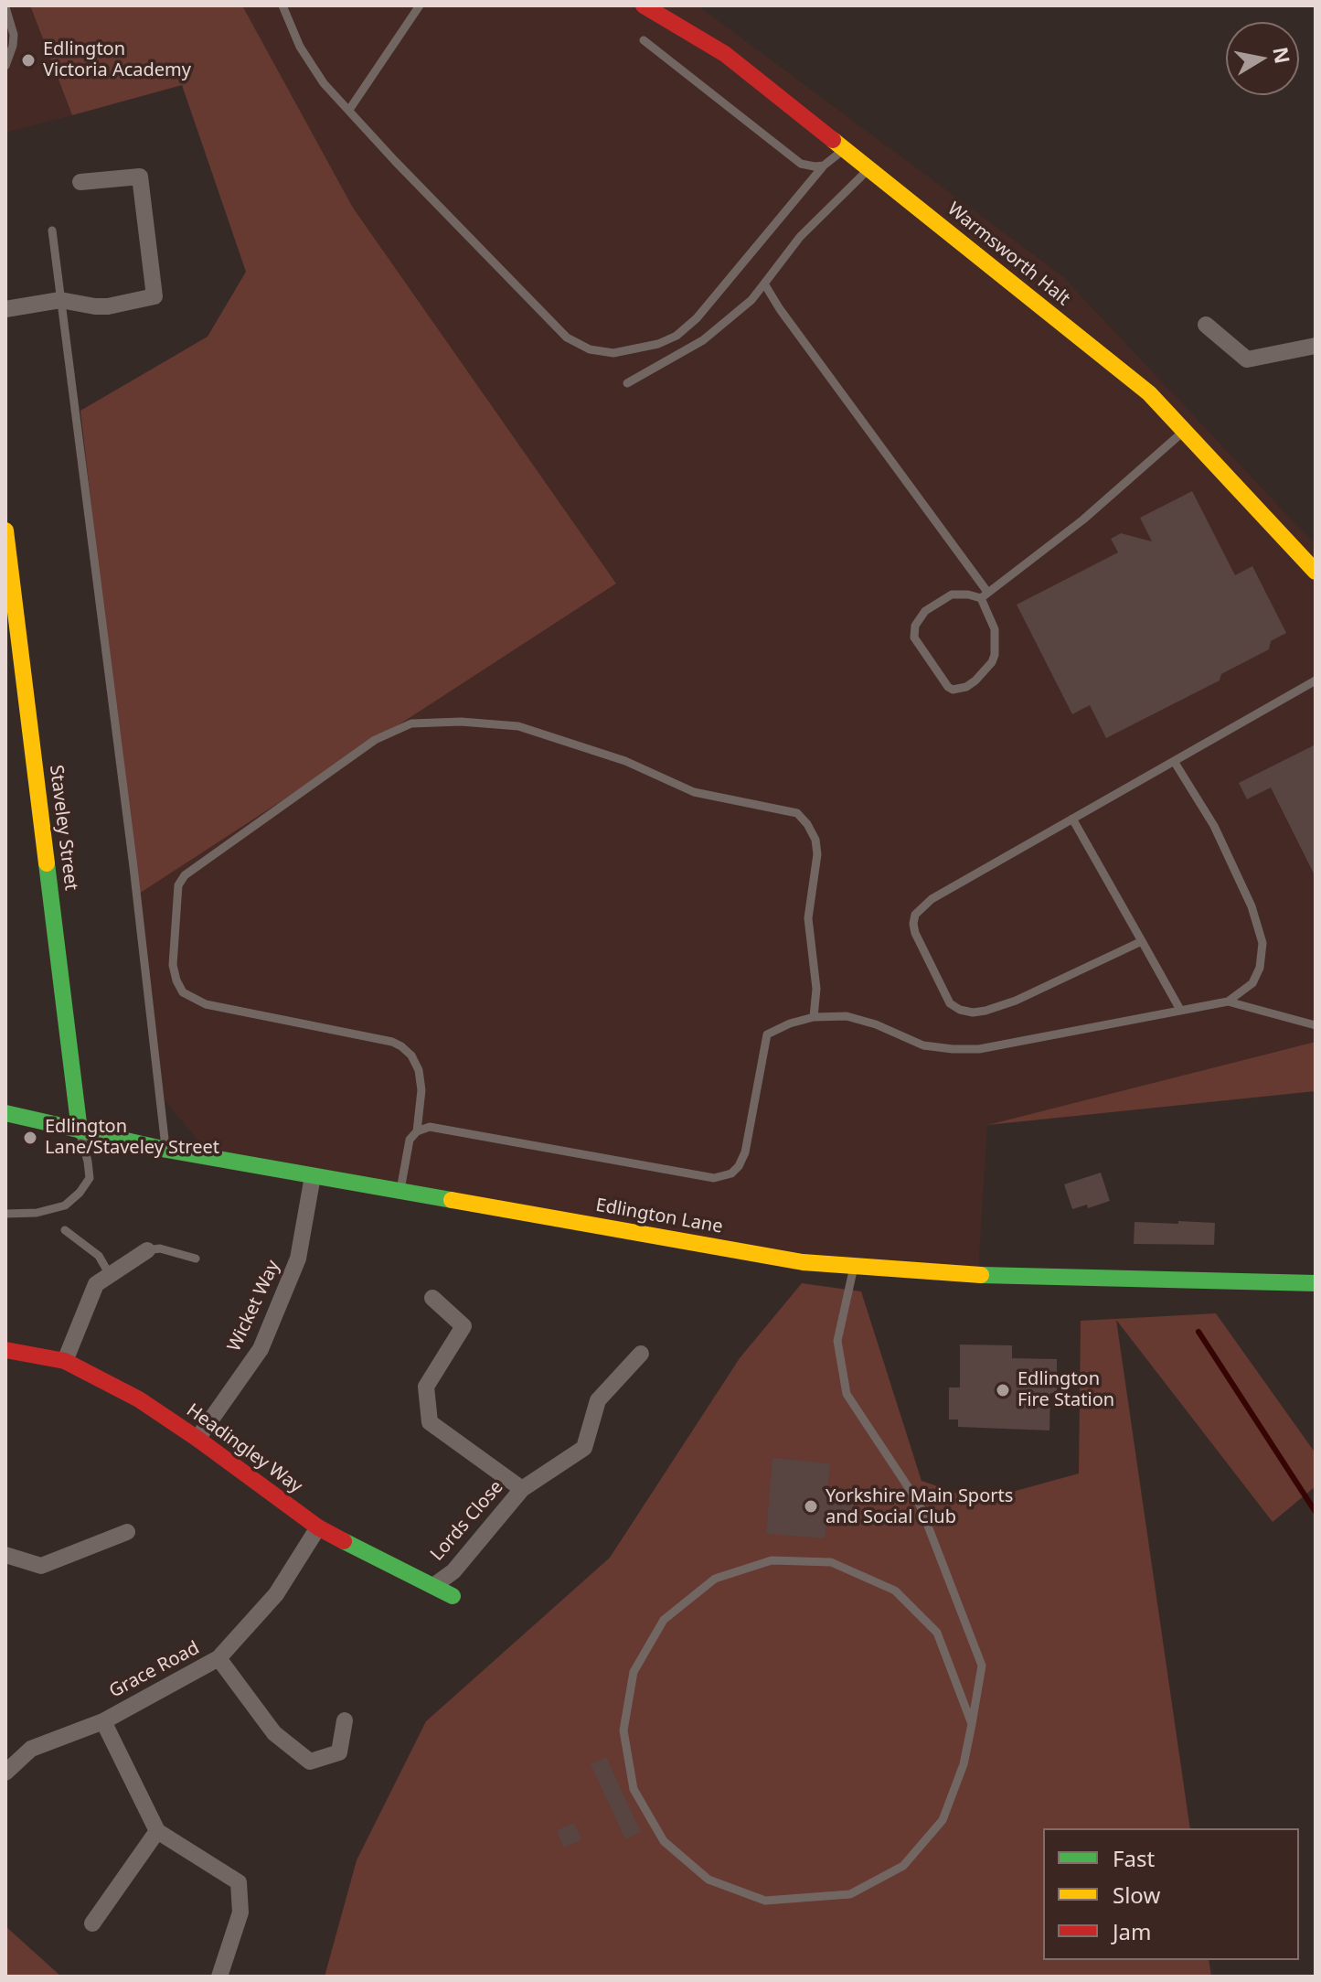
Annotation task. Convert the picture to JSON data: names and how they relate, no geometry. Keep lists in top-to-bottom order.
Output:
{
  "streets": {
    "street": [
      "Warmsworth Halt",
      "Staveley Street",
      "Edlington Lane",
      "Wicket Way",
      "Headingley Way",
      "Lords Close",
      "Grace Road"
    ]
  },
  "crossings": [
    ["Staveley Street", "Edlington Lane"],
    ["Edlington Lane", "Wicket Way"],
    ["Wicket Way", "Headingley Way"],
    ["Headingley Way", "Lords Close"],
    ["Headingley Way", "Grace Road"]
  ],
  "places": [
    "Edlington Victoria Academy",
    "Edlington Lane/Staveley Street",
    "Edlington Fire Station",
    "Yorkshire Main Sports and Social Club"
  ],
  "legend": ["Fast", "Slow", "Jam"],
  "north": "right"
}
